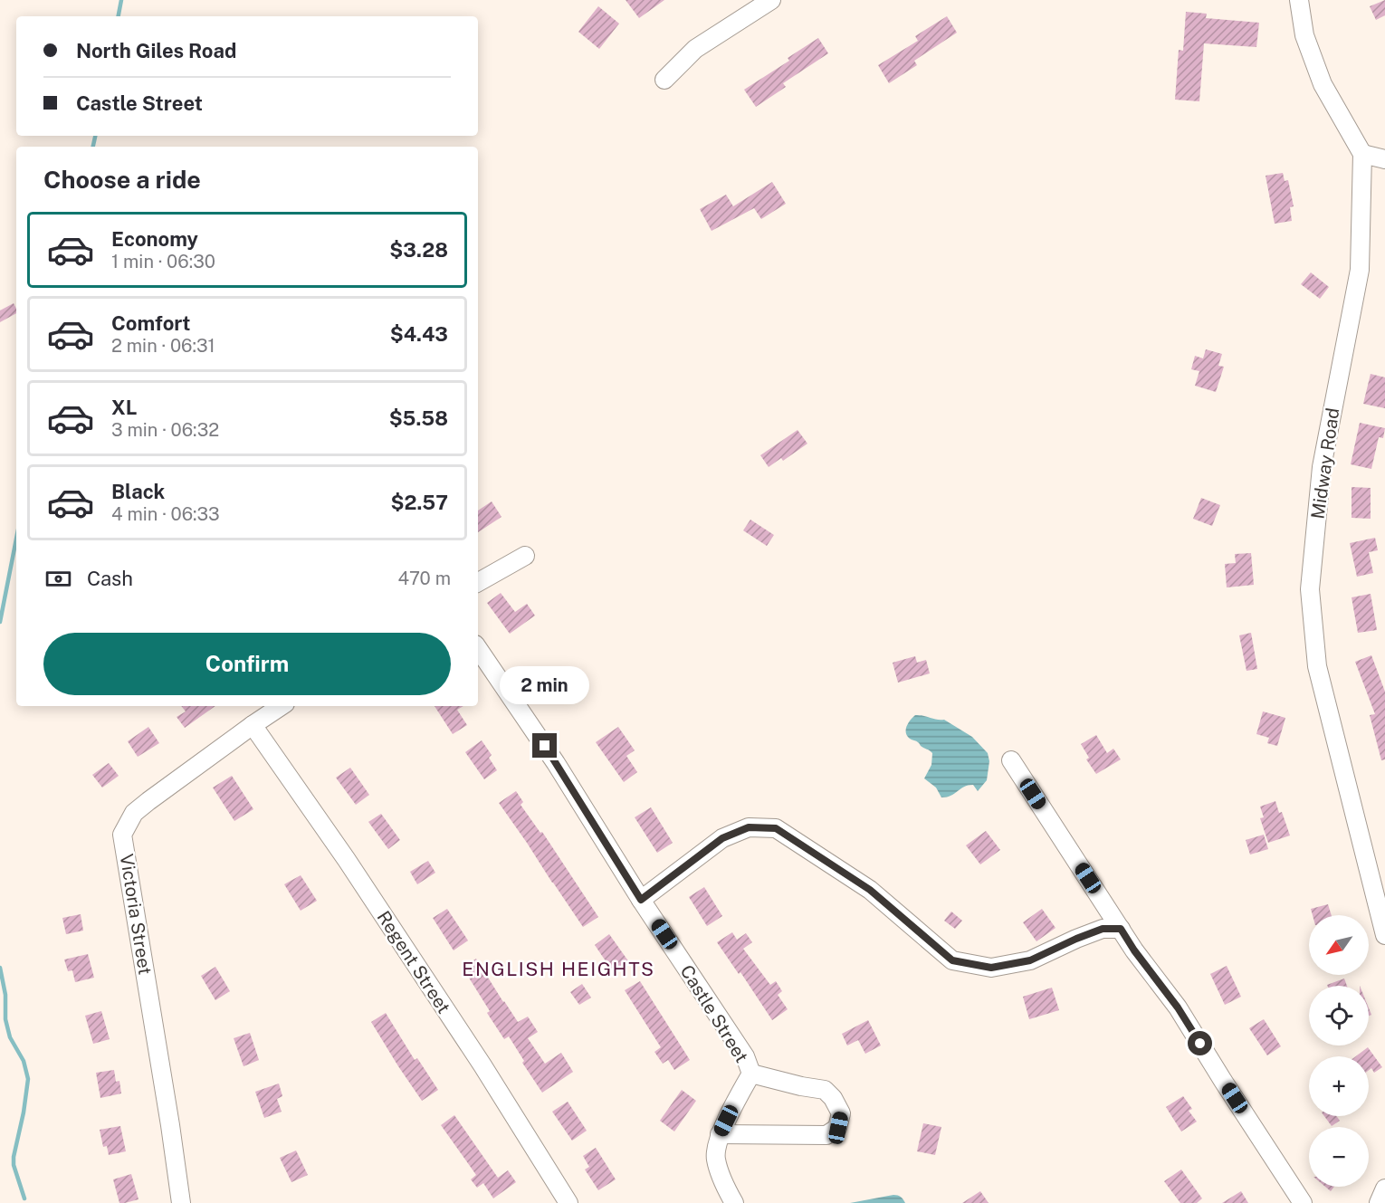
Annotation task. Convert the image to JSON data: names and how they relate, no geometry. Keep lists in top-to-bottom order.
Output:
{
  "streets": {
    "street": [
      "Midway Road",
      "Victoria Street",
      "Regent Street",
      "Castle Street"
    ]
  },
  "crossings": [
    ["Victoria Street", "Regent Street"]
  ],
  "districts": ["ENGLISH HEIGHTS"],
  "north": "bottom left",
  "page": {
    "banner": ["North Giles Road", "Castle Street"],
    "heading": "Choose a ride",
    "list": [
      {
        "name": "Economy",
        "note": "1 min · 06:30",
        "value": "$3.28"
      },
      {
        "name": "Comfort",
        "note": "2 min · 06:31",
        "value": "$4.43"
      },
      {
        "name": "XL",
        "note": "3 min · 06:32",
        "value": "$5.58"
      },
      {
        "name": "Black",
        "note": "4 min · 06:33",
        "value": "$2.57"
      }
    ],
    "pay": ["Cash", "470 m"],
    "buttons": "Confirm",
    "bubble": "2 min",
    "map_buttons": ["+", "−"]
  }
}
